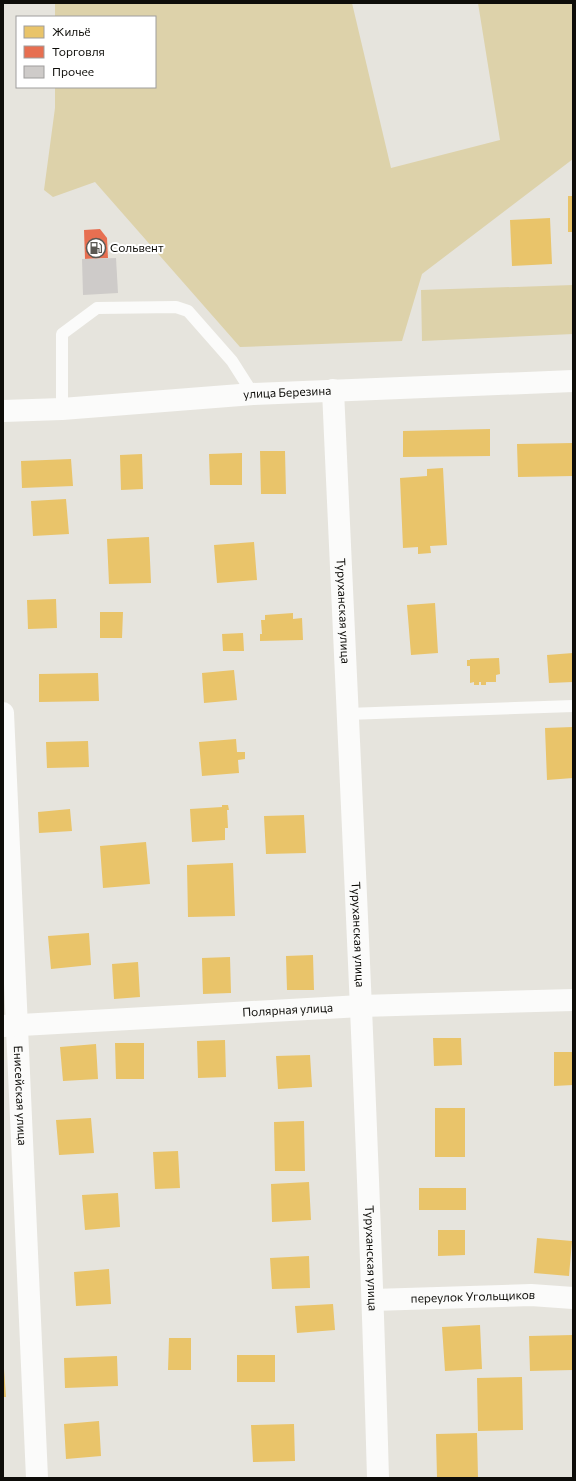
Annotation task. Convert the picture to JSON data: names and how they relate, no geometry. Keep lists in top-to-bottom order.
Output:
{
  "streets": {
    "street": [
      "улица Березина",
      "Туруханская улица",
      "Полярная улица",
      "Енисейская улица",
      "переулок Угольщиков"
    ]
  },
  "crossings": [
    ["улица Березина", "Туруханская улица"],
    ["Туруханская улица", "Полярная улица"],
    ["Туруханская улица", "переулок Угольщиков"],
    ["Полярная улица", "Енисейская улица"]
  ],
  "places": {
    "fuel station": ["Сольвент"]
  },
  "legend": ["Жильё", "Торговля", "Прочее"]
}
